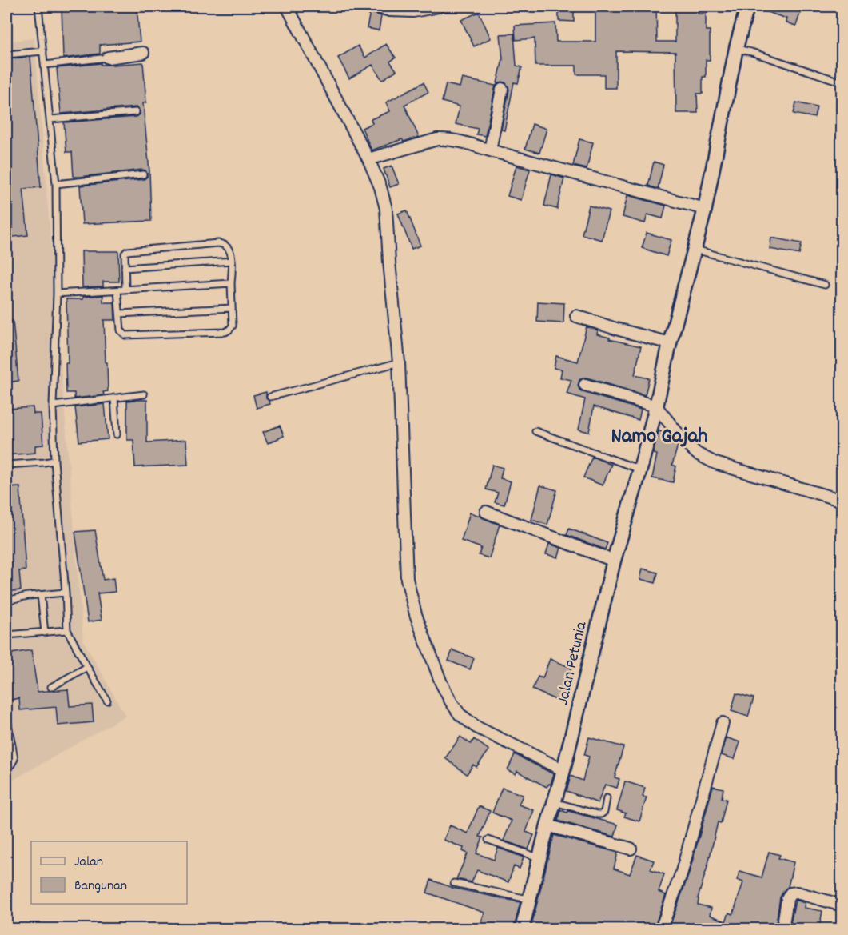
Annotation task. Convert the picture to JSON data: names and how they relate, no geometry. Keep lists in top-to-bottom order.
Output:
{
  "streets": {
    "street": ["Jalan Petunia"]
  },
  "districts": ["Namo Gajah"],
  "legend": ["Jalan", "Bangunan"]
}
